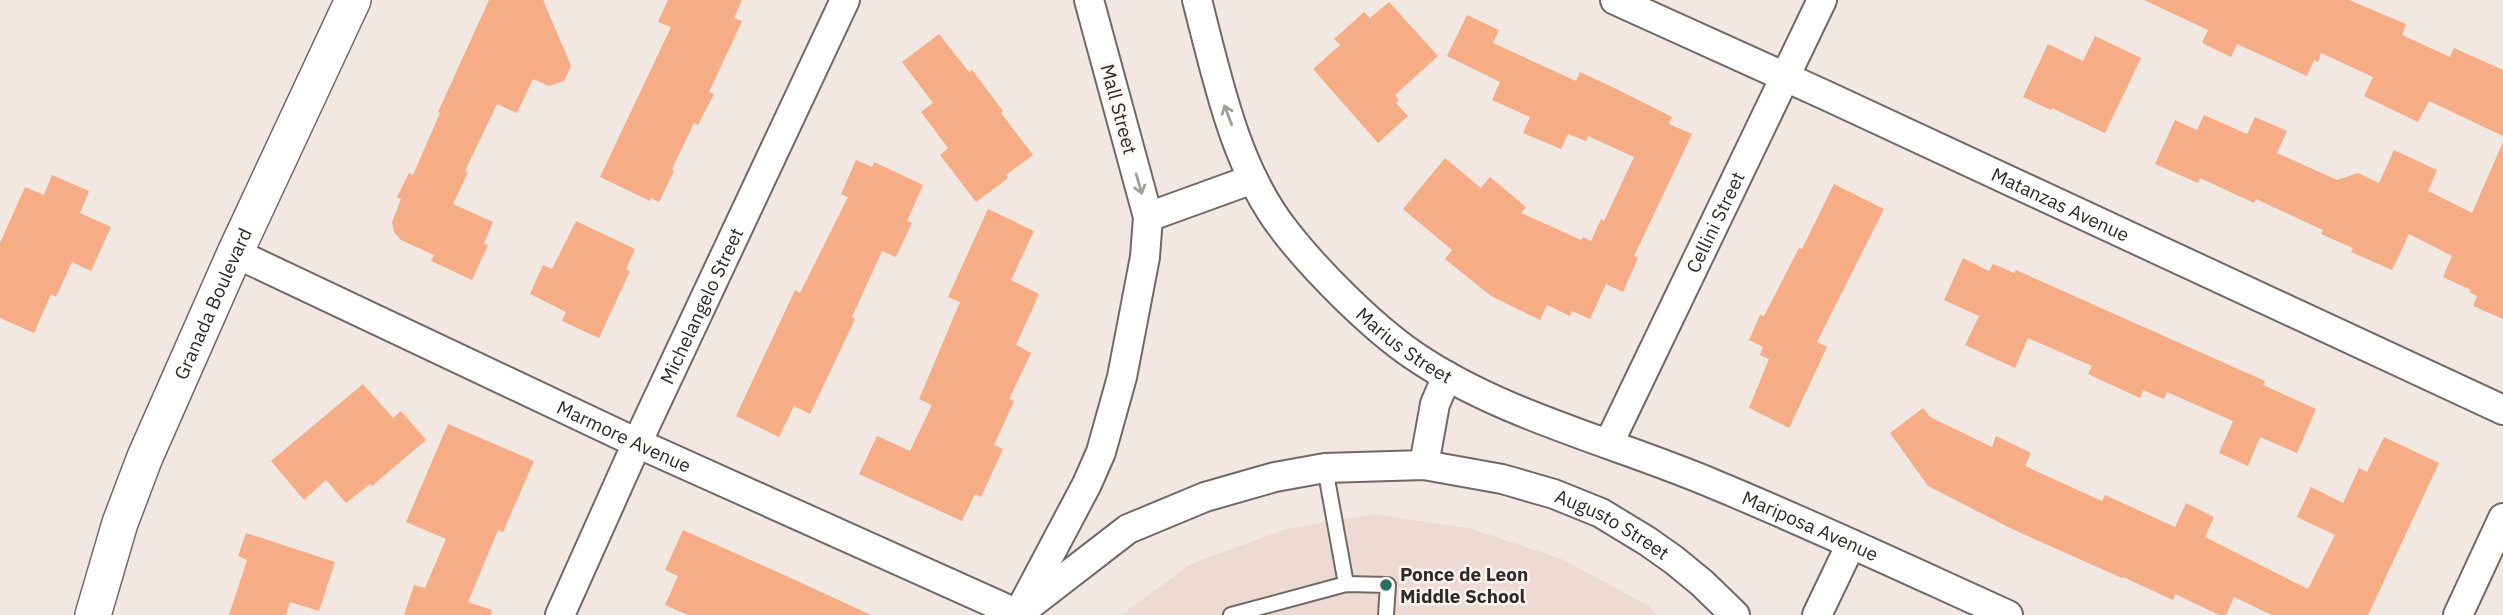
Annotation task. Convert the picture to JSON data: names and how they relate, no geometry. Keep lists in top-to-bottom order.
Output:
{
  "streets": {
    "street": [
      "Mall Street",
      "Matanzas Avenue",
      "Cellini Street",
      "Granada Boulevard",
      "Michelangelo Street",
      "Marius Street",
      "Marmore Avenue",
      "Augusto Street",
      "Mariposa Avenue"
    ]
  },
  "crossings": [
    ["Matanzas Avenue", "Cellini Street"],
    ["Cellini Street", "Marius Street"],
    ["Cellini Street", "Mariposa Avenue"],
    ["Granada Boulevard", "Marmore Avenue"],
    ["Michelangelo Street", "Marmore Avenue"],
    ["Marius Street", "Mariposa Avenue"],
    ["Marmore Avenue", "Augusto Street"]
  ],
  "places": ["Ponce de Leon Middle School"]
}
